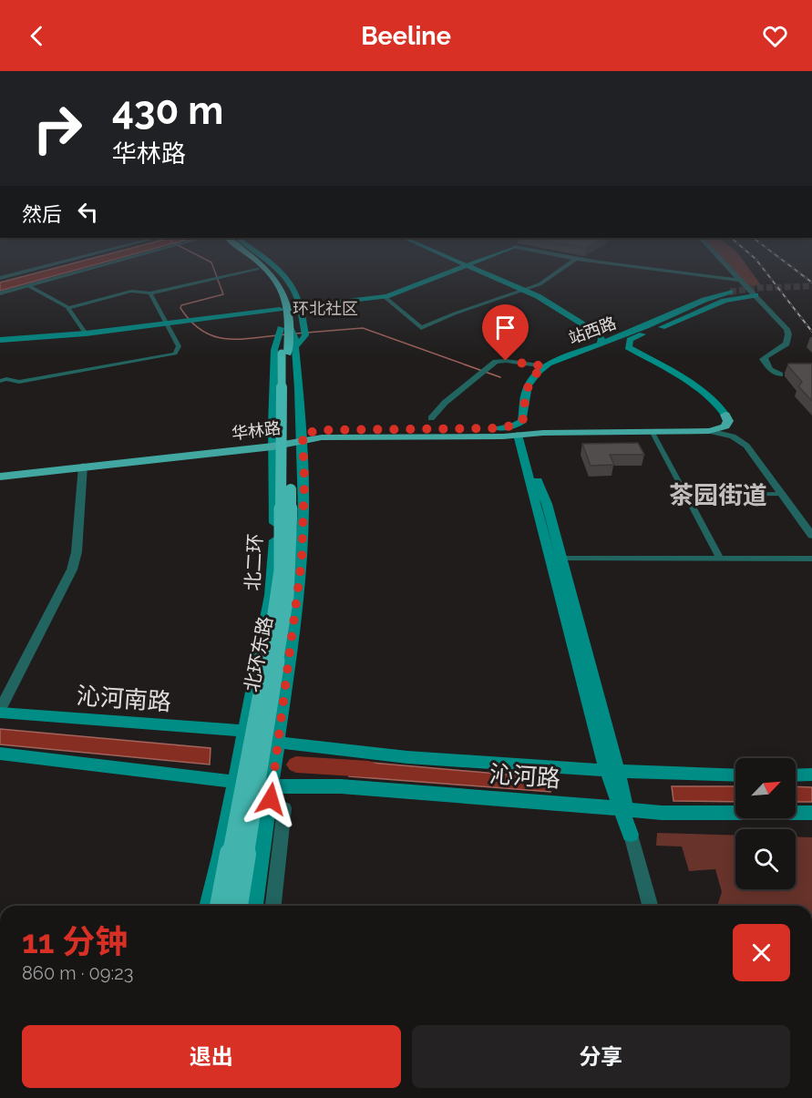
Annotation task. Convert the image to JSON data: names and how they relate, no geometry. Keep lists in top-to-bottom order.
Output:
{
  "streets": {
    "highway": ["北二环"],
    "main road": [
      "站西路",
      "华林路",
      "北环东路",
      "沁河南路",
      "沁河路"
    ]
  },
  "crossings": [
    ["站西路", "华林路"],
    ["华林路", "北环东路"],
    ["北二环", "北环东路"],
    ["北环东路", "沁河南路"],
    ["北环东路", "沁河路"],
    ["沁河南路", "沁河路"]
  ],
  "districts": ["环北社区", "茶园街道"],
  "north": "top right",
  "page": {
    "header": "Beeline",
    "turn": ["430 m", "华林路"],
    "then": "然后",
    "heading": ["11 分钟", "860 m · 09:23"],
    "buttons": ["退出", "分享"]
  }
}
